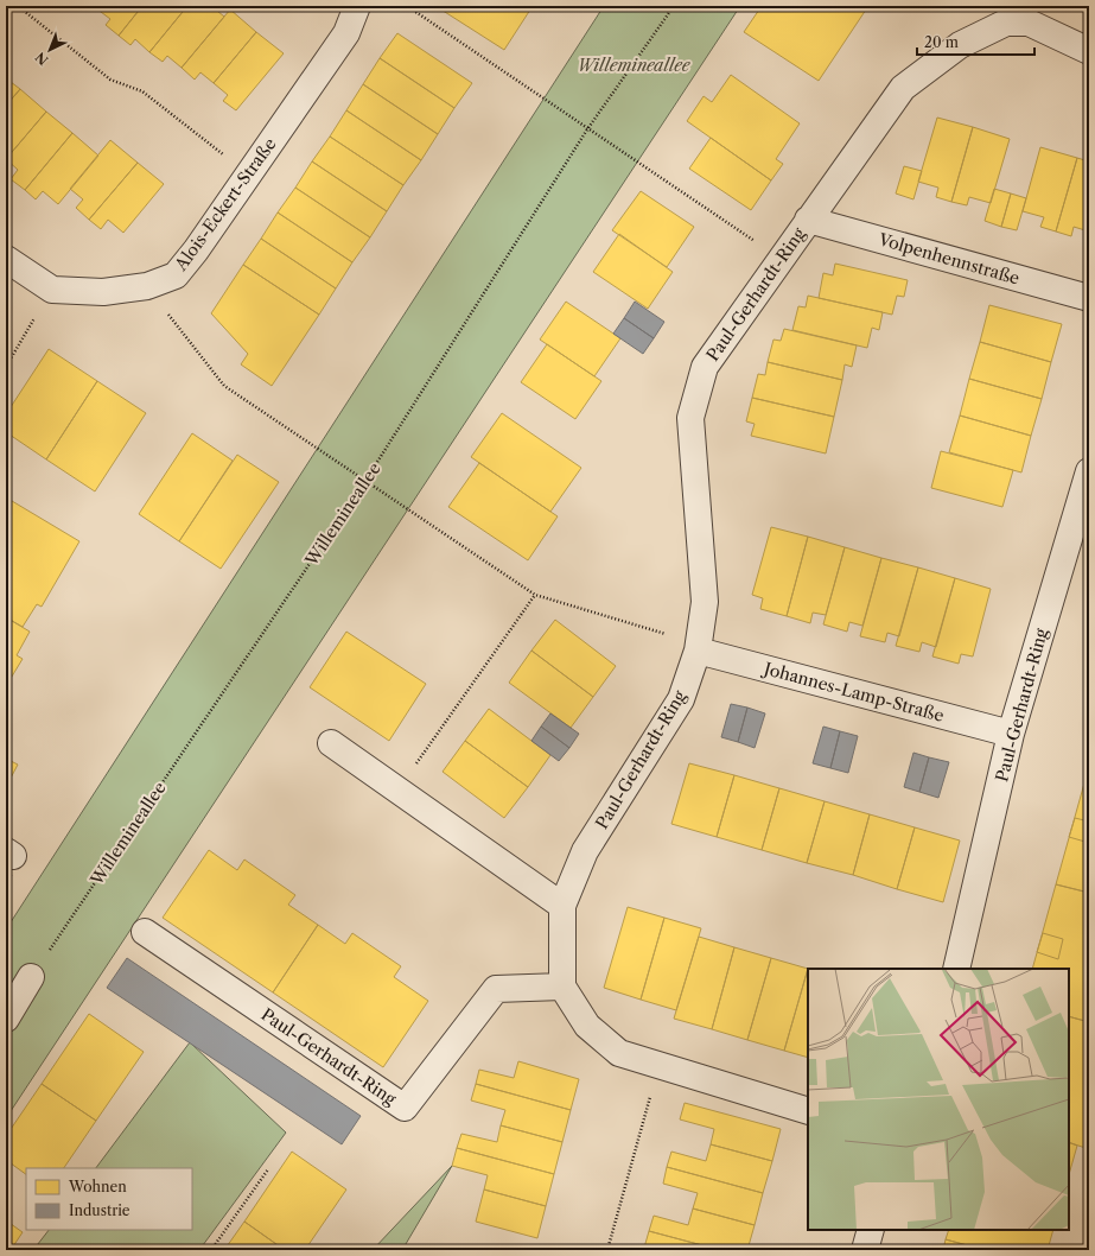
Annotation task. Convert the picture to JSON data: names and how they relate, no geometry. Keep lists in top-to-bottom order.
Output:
{
  "streets": {
    "street": [
      "Alois-Eckert-Straße",
      "Volpenhennstraße",
      "Paul-Gerhardt-Ring",
      "Johannes-Lamp-Straße"
    ],
    "path": ["Willemineallee"]
  },
  "crossings": [
    ["Volpenhennstraße", "Paul-Gerhardt-Ring"],
    ["Paul-Gerhardt-Ring", "Johannes-Lamp-Straße"]
  ],
  "parks": ["Willemineallee"],
  "legend": ["Wohnen", "Industrie"],
  "scale_bar": "20 m",
  "north": "bottom left"
}
